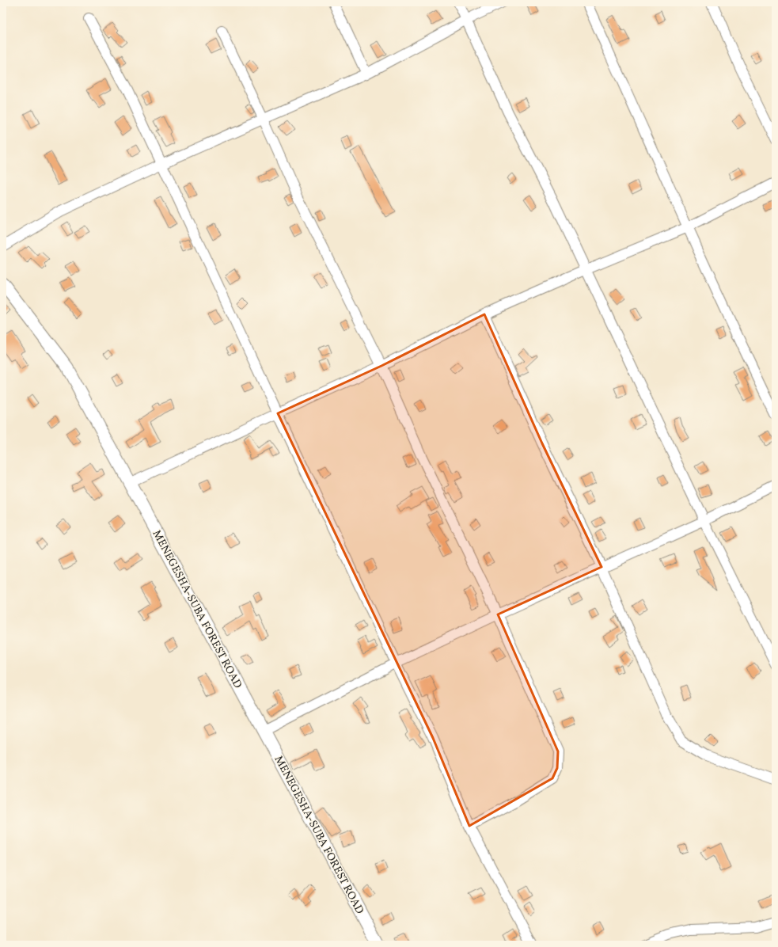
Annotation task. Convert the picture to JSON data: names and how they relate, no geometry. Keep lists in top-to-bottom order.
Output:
{
  "streets": {
    "street": ["MENEGESHA-SUBA FOREST ROAD"]
  }
}
